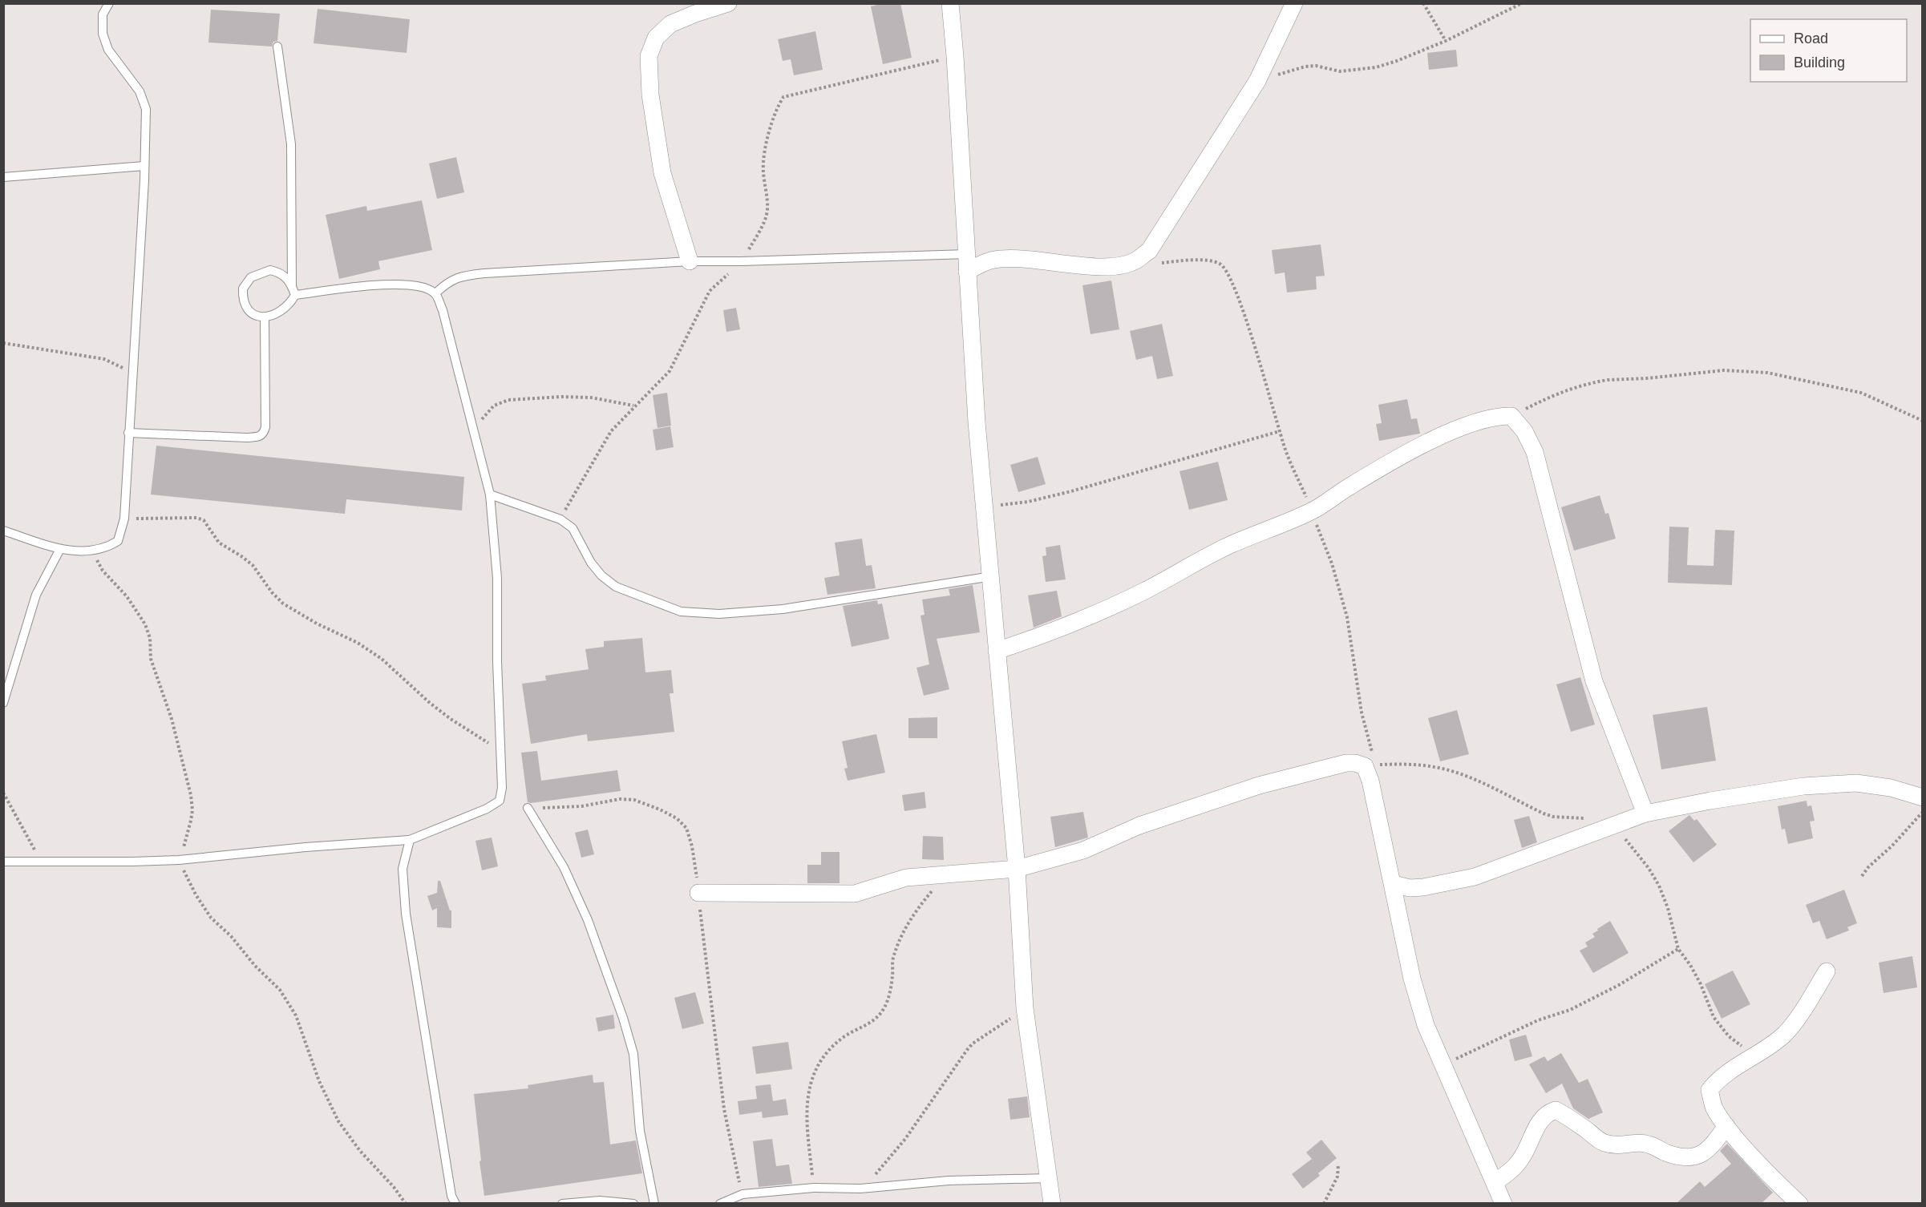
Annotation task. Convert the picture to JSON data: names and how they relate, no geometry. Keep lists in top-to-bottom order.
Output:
{
  "legend": ["Road", "Building"]
}
